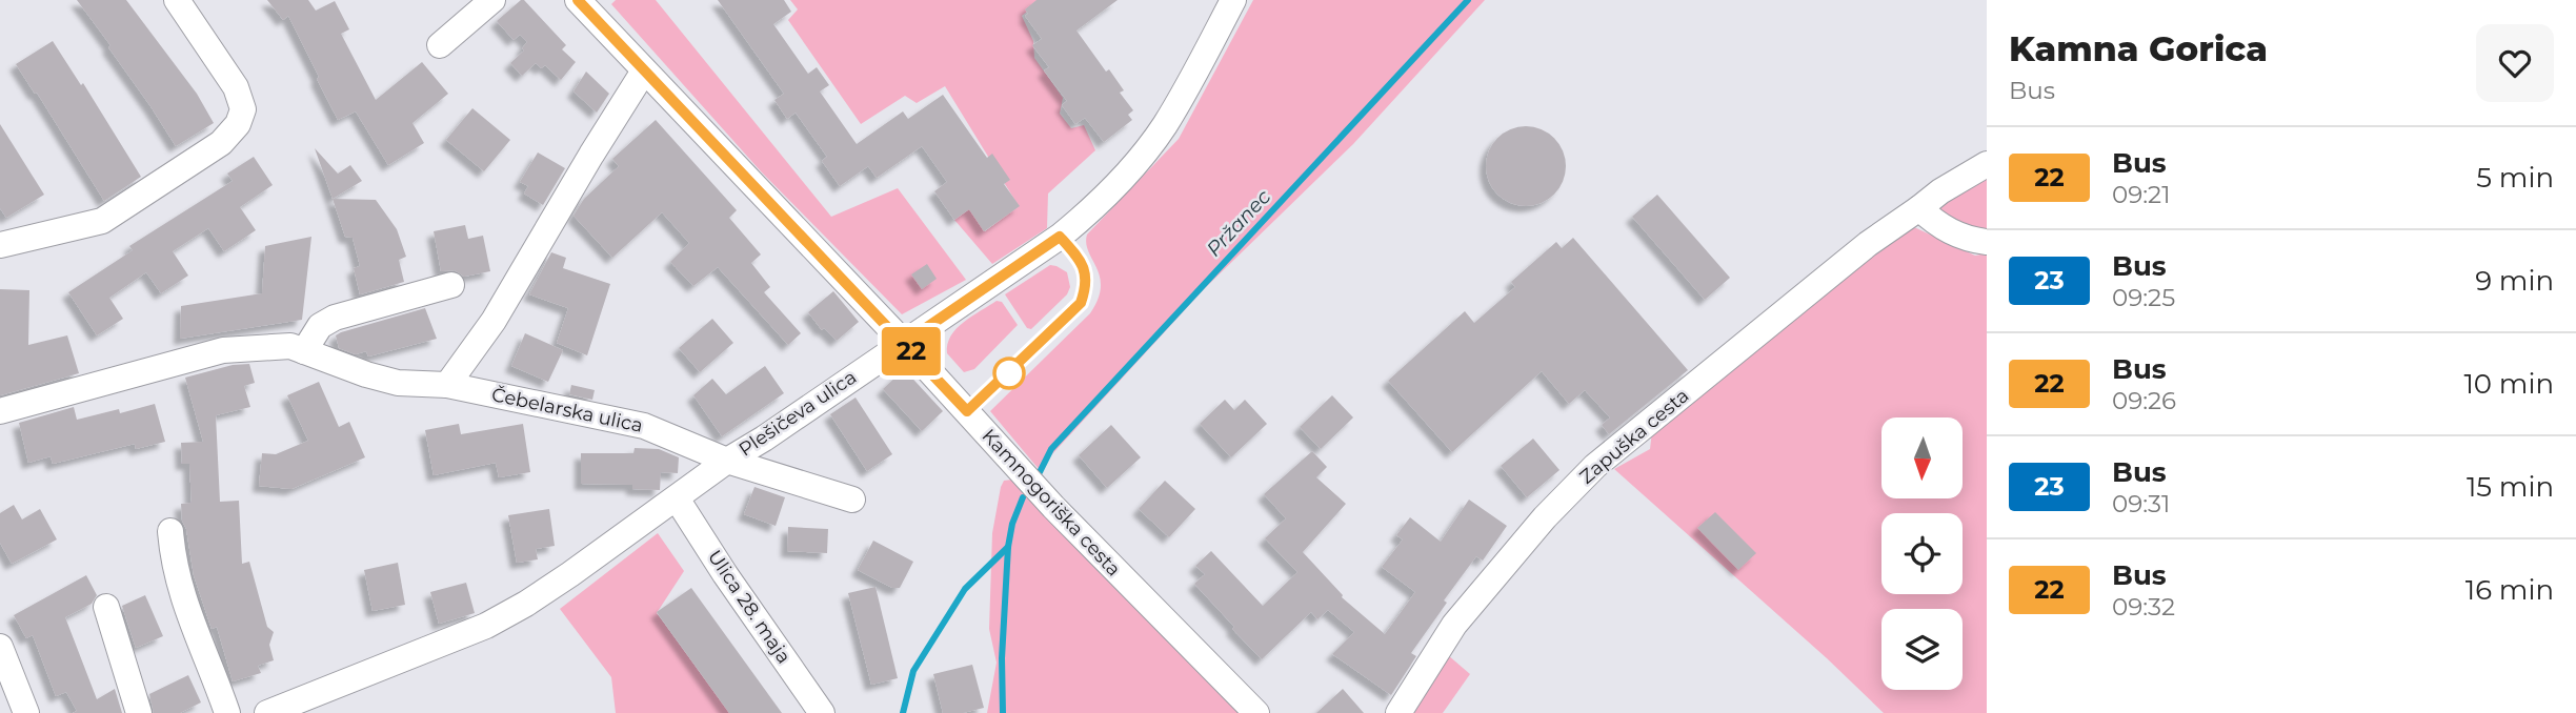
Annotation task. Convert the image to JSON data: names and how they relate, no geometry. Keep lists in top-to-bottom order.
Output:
{
  "streets": {
    "street": [
      "Čebelarska ulica",
      "Plešičeva ulica",
      "Zapuška cesta",
      "Kamnogoriška cesta",
      "Ulica 28. maja"
    ]
  },
  "crossings": [
    ["Čebelarska ulica", "Plešičeva ulica"],
    ["Plešičeva ulica", "Kamnogoriška cesta"],
    ["Plešičeva ulica", "Ulica 28. maja"]
  ],
  "water": ["Pržanec"],
  "lines": ["bus line 22"],
  "north": "bottom",
  "page": {
    "on_map": "22",
    "heading": ["Kamna Gorica", "Bus"],
    "list": [
      {
        "mark": "22",
        "name": "Bus",
        "note": "09:21",
        "value": "5 min"
      },
      {
        "mark": "23",
        "name": "Bus",
        "note": "09:25",
        "value": "9 min"
      },
      {
        "mark": "22",
        "name": "Bus",
        "note": "09:26",
        "value": "10 min"
      },
      {
        "mark": "23",
        "name": "Bus",
        "note": "09:31",
        "value": "15 min"
      },
      {
        "mark": "22",
        "name": "Bus",
        "note": "09:32",
        "value": "16 min"
      }
    ]
  }
}
